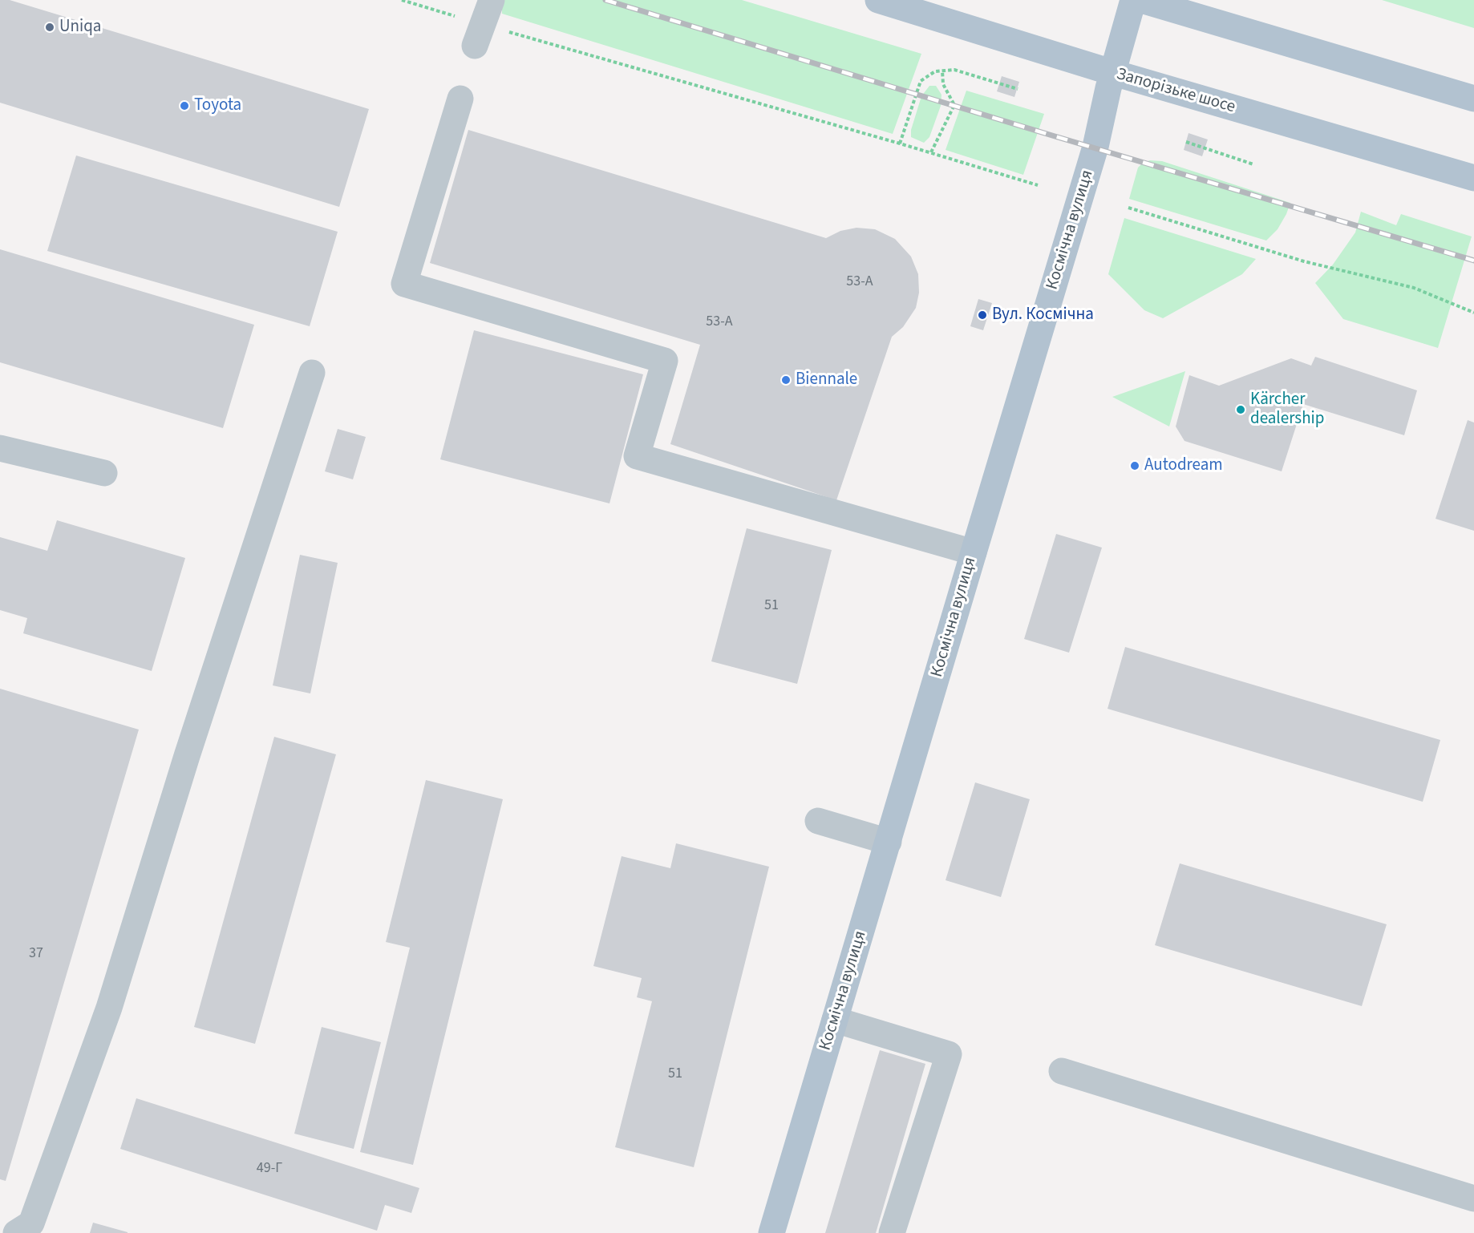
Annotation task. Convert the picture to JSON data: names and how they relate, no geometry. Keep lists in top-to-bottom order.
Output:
{
  "streets": {
    "main road": ["Запорізьке шосе", "Космічна вулиця"]
  },
  "crossings": [
    ["Запорізьке шосе", "Космічна вулиця"]
  ],
  "places": [
    "Uniqa",
    "Toyota",
    "Вул. Космічна",
    "Biennale",
    "Kärcher dealership",
    "Autodream"
  ],
  "house_numbers": [
    "53-А",
    "53-А",
    "51",
    "37",
    "51",
    "49-Г"
  ]
}
